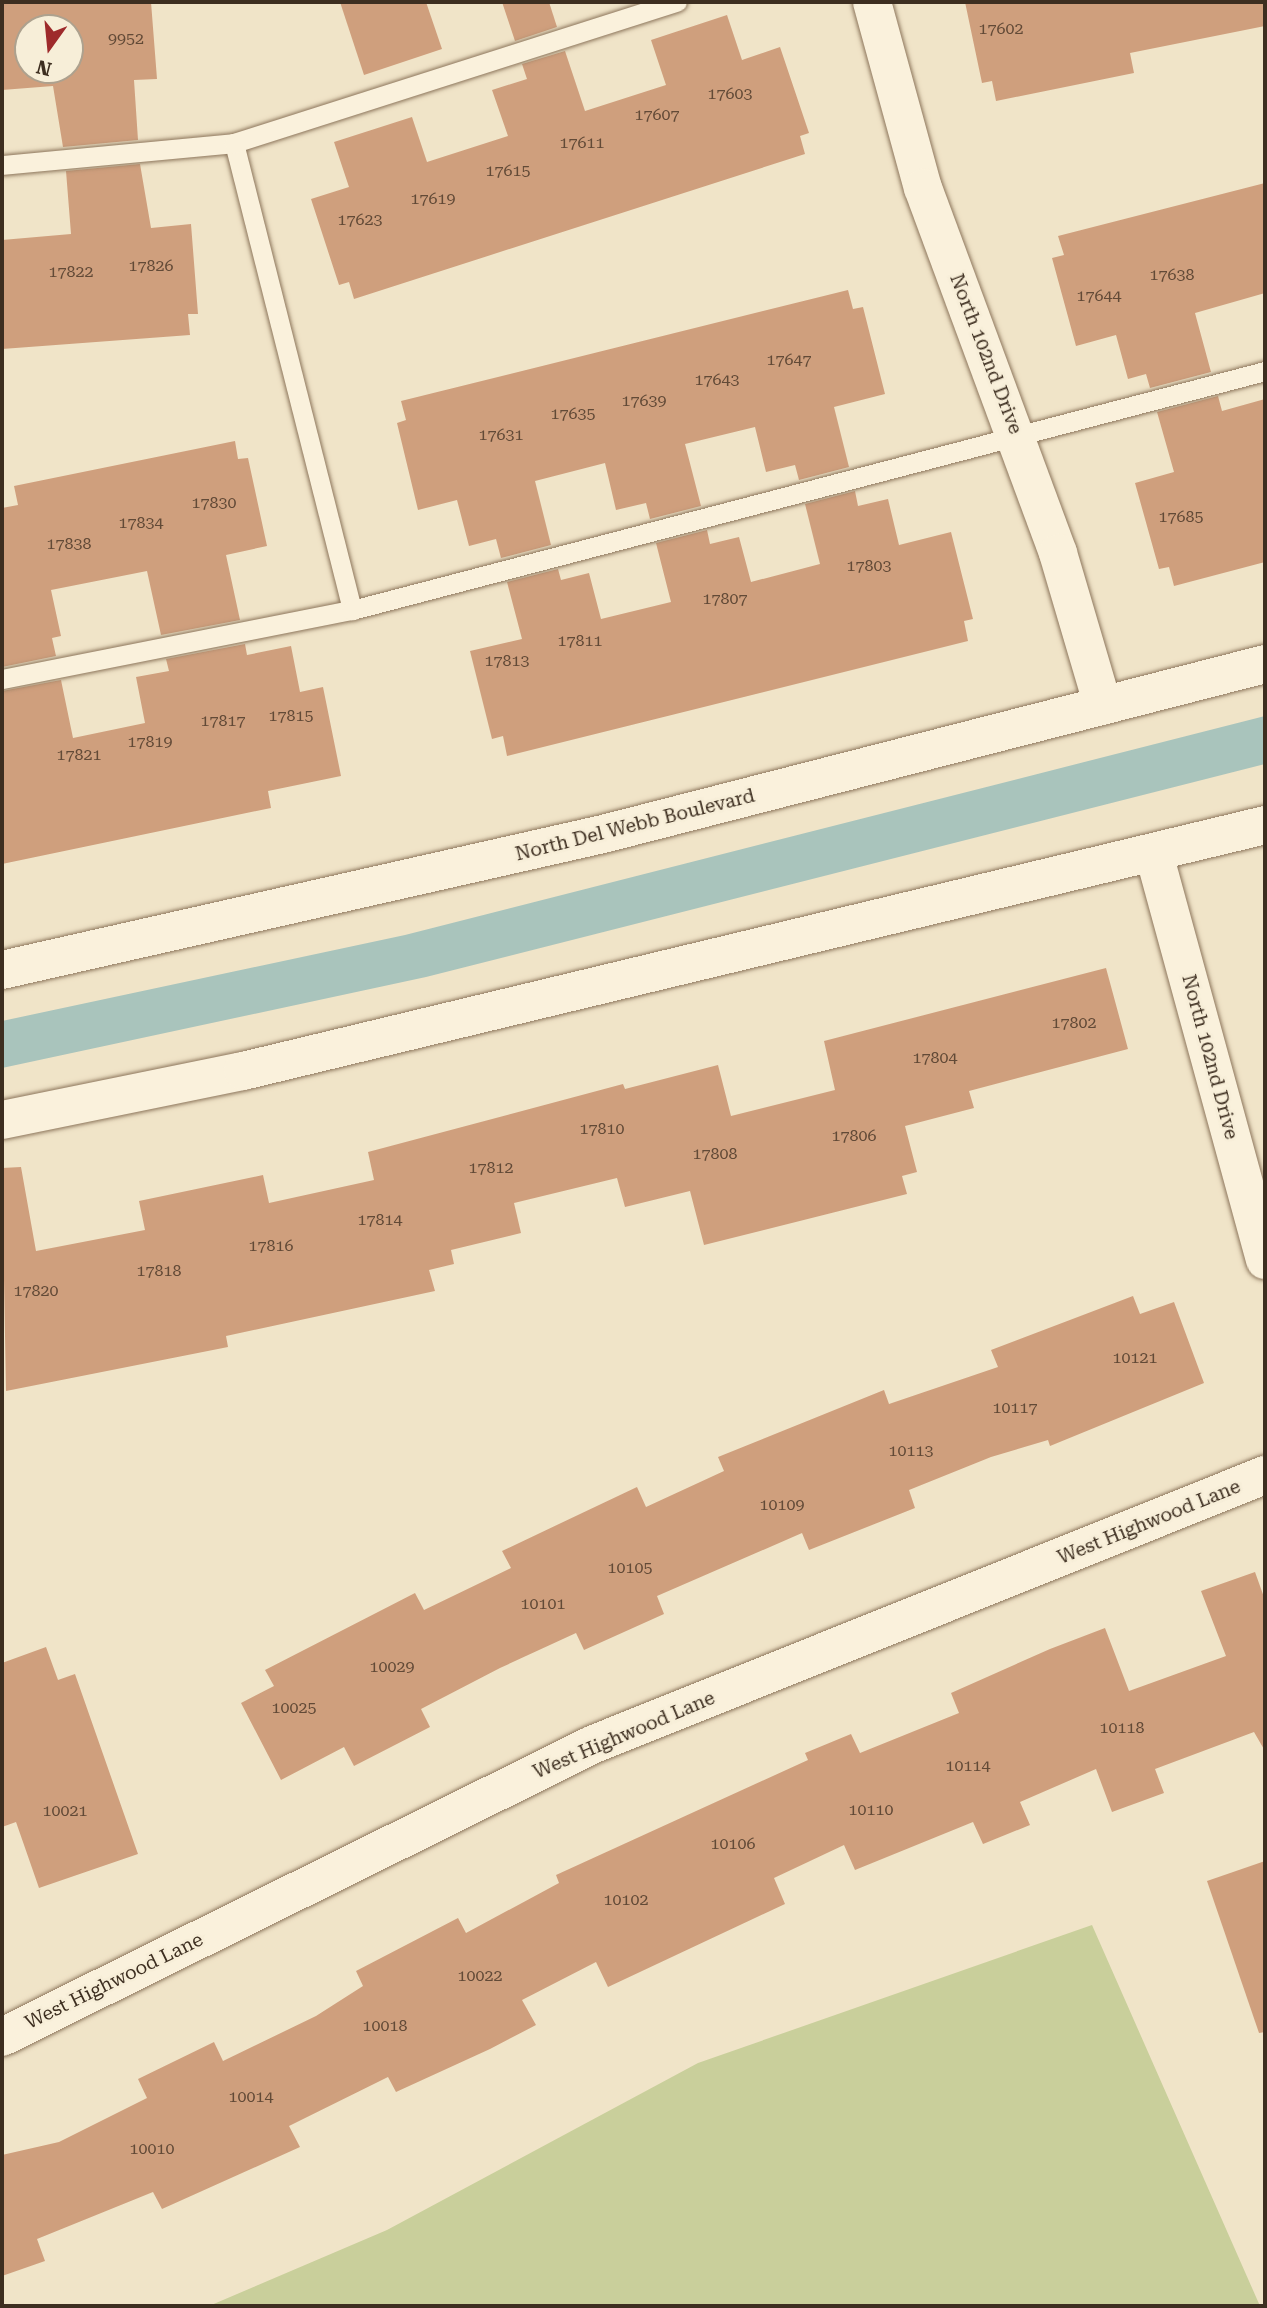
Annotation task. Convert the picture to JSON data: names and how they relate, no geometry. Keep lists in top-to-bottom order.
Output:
{
  "streets": {
    "street": ["North 102nd Drive", "North Del Webb Boulevard", "West Highwood Lane"]
  },
  "crossings": [
    ["North 102nd Drive", "North Del Webb Boulevard"]
  ],
  "house_numbers": [
    "17602",
    "9952",
    "17603",
    "17607",
    "17611",
    "17615",
    "17619",
    "17623",
    "17826",
    "17822",
    "17638",
    "17644",
    "17647",
    "17643",
    "17639",
    "17635",
    "17631",
    "17830",
    "17685",
    "17834",
    "17838",
    "17803",
    "17807",
    "17811",
    "17813",
    "17815",
    "17817",
    "17819",
    "17821",
    "17802",
    "17804",
    "17810",
    "17806",
    "17808",
    "17812",
    "17814",
    "17816",
    "17818",
    "17820",
    "10121",
    "10117",
    "10113",
    "10109",
    "10105",
    "10101",
    "10029",
    "10025",
    "10118",
    "10114",
    "10110",
    "10021",
    "10106",
    "10102",
    "10022",
    "10018",
    "10014",
    "10010"
  ],
  "north": "bottom"
}
